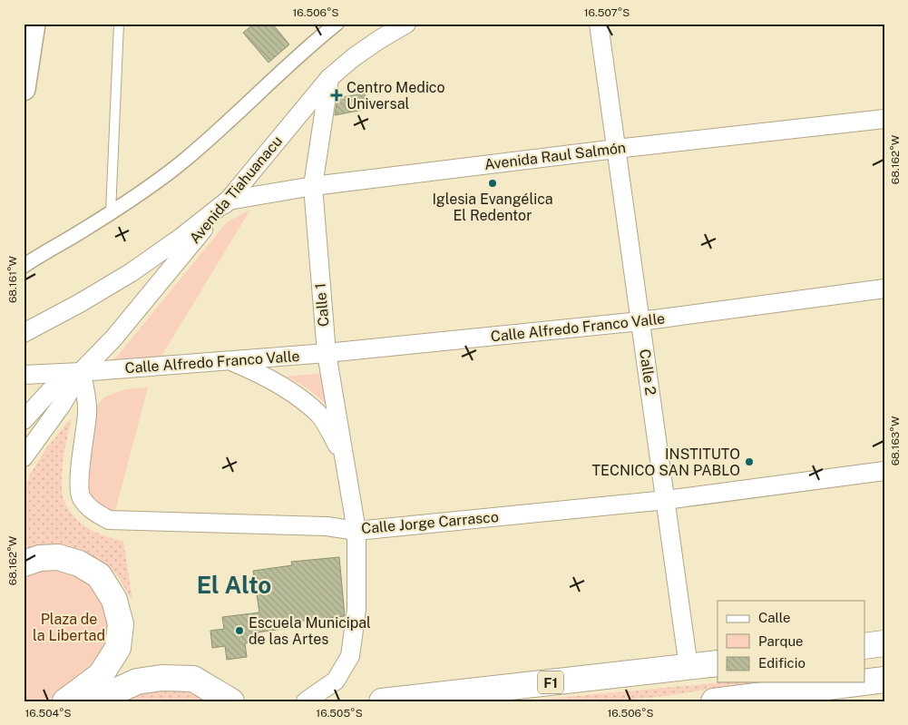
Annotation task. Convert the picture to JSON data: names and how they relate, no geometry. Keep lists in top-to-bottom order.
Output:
{
  "streets": {
    "main road": ["F1"],
    "street": [
      "Avenida Raul Salmón",
      "Avenida Tiahuanacu",
      "Calle 1",
      "Calle Alfredo Franco Valle",
      "Calle 2",
      "Calle Jorge Carrasco"
    ]
  },
  "crossings": [
    ["Avenida Raul Salmón", "Avenida Tiahuanacu"],
    ["Avenida Raul Salmón", "Calle 1"],
    ["Avenida Raul Salmón", "Calle 2"],
    ["Avenida Tiahuanacu", "Calle 1"],
    ["Avenida Tiahuanacu", "Calle Alfredo Franco Valle"],
    ["Avenida Tiahuanacu", "Calle Jorge Carrasco"],
    ["Calle 1", "Calle Alfredo Franco Valle"],
    ["Calle 1", "Calle Jorge Carrasco"],
    ["Calle Alfredo Franco Valle", "Calle 2"],
    ["Calle Alfredo Franco Valle", "Calle Jorge Carrasco"],
    ["Calle 2", "Calle Jorge Carrasco"],
    ["Calle 2", "F1"]
  ],
  "districts": ["El Alto"],
  "parks": ["Plaza de la Libertad"],
  "places": {
    "health": ["Centro Medico Universal"],
    "other": ["Iglesia Evangélica El Redentor", "INSTITUTO TECNICO SAN PABLO", "Escuela Municipal de las Artes"]
  },
  "legend": ["Calle", "Parque", "Edificio"],
  "coordinates": [
    "16.506°S",
    "16.507°S",
    "68.162°W",
    "68.161°W",
    "68.163°W",
    "16.504°S",
    "16.505°S"
  ]
}
